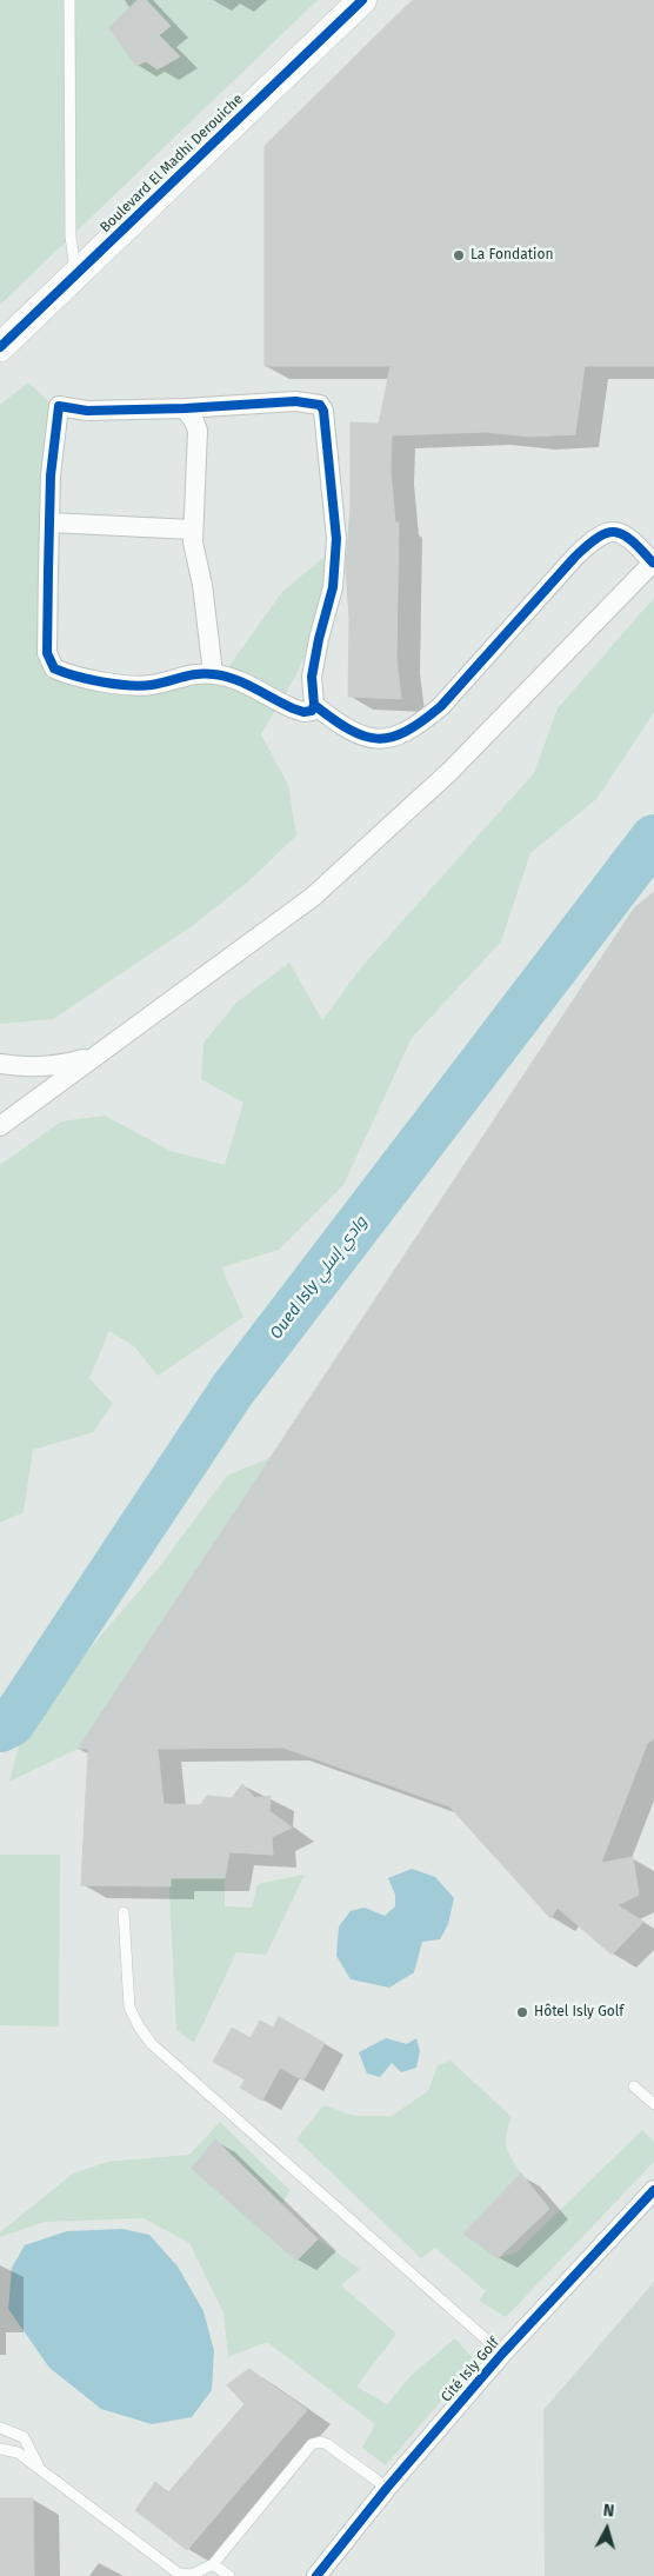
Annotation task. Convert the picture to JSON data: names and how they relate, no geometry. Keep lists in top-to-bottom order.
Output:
{
  "streets": {
    "street": ["Boulevard El Madhi Derouiche", "Cité Isly Golf"]
  },
  "water": ["Oued Isly وادي إسلي"],
  "places": ["La Fondation", "Hôtel Isly Golf"],
  "north": "top"
}
